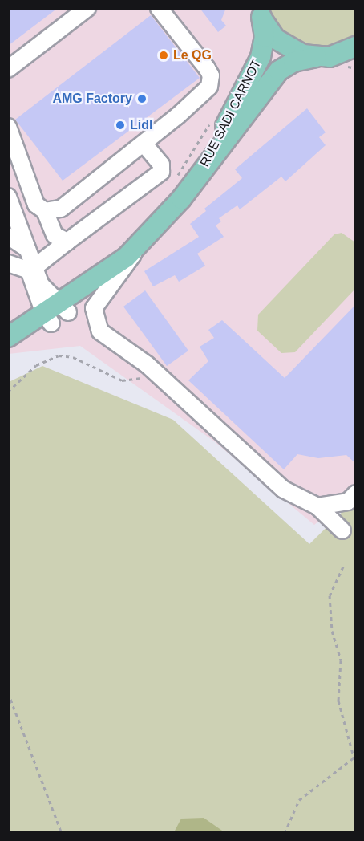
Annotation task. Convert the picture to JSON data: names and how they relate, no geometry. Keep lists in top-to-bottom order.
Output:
{
  "streets": {
    "main road": ["RUE SADI CARNOT"]
  },
  "places": ["Le QG", "AMG Factory", "Lidl"]
}
